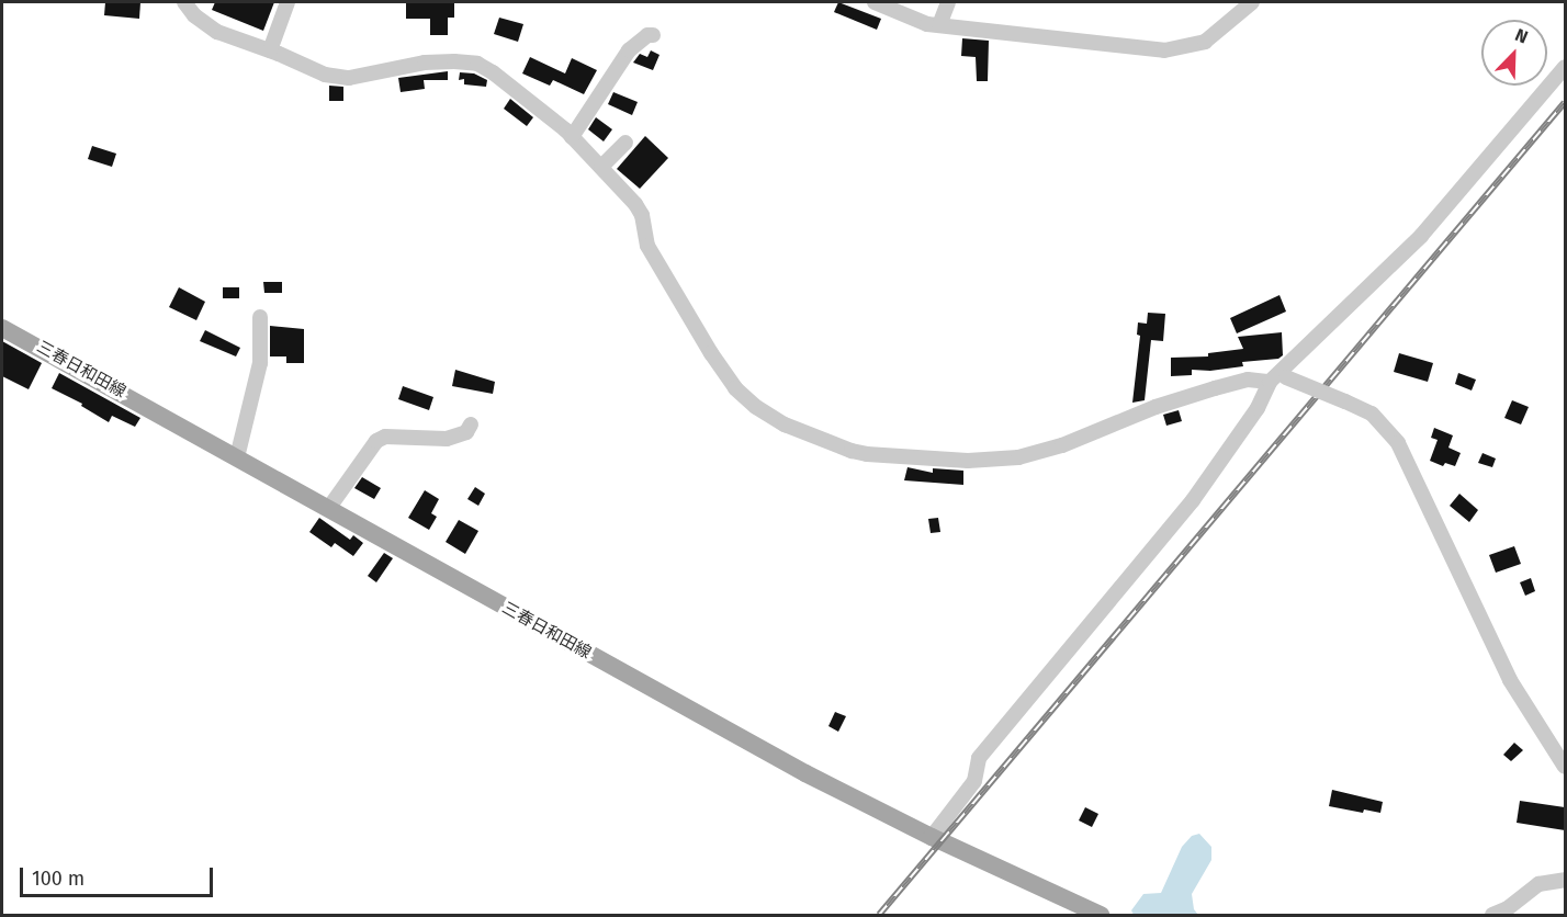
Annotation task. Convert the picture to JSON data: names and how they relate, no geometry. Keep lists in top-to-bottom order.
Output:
{
  "streets": {
    "main road": ["三春日和田線"]
  },
  "scale_bar": "100 m",
  "north": "top right"
}
